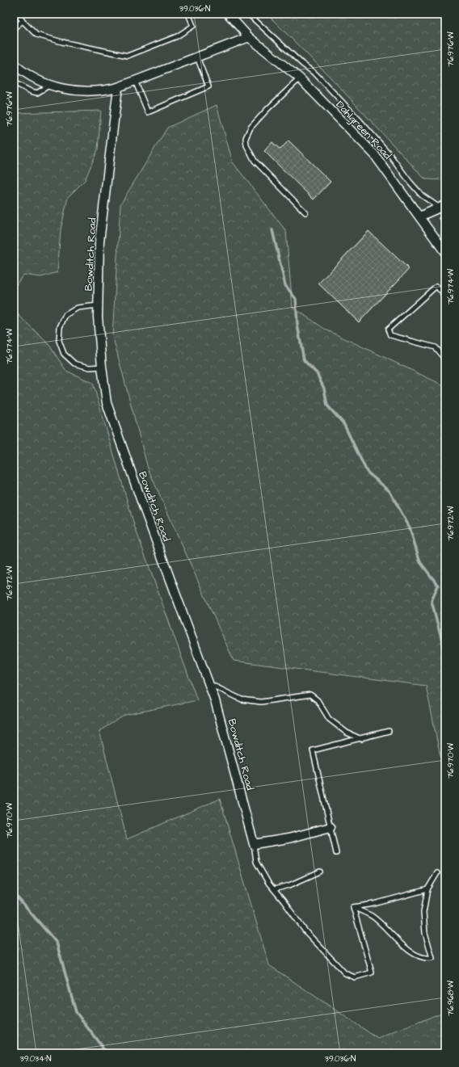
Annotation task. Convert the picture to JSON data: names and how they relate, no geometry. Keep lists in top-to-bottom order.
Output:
{
  "streets": {
    "street": ["Dahlgreen Road", "Bowditch Road"]
  },
  "coordinates": [
    "39.036°N",
    "76.976°W",
    "76.974°W",
    "76.972°W",
    "76.970°W",
    "76.968°W",
    "39.034°N"
  ]
}
